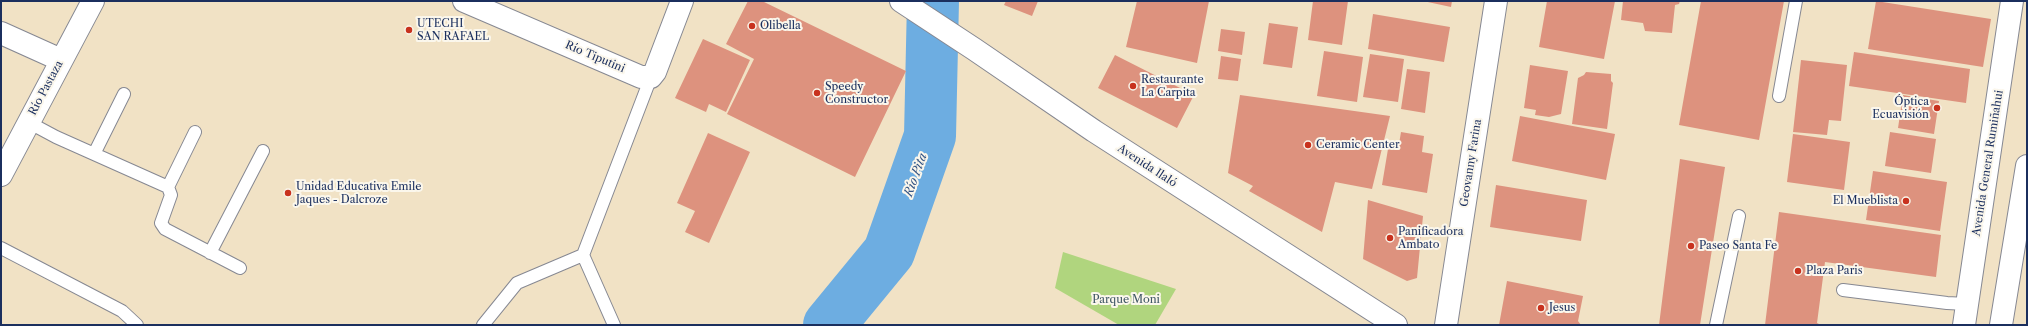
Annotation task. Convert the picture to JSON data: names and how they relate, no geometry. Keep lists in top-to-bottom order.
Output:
{
  "streets": {
    "main road": [
      "Río Tiputini",
      "Río Pastaza",
      "Geovanny Farina",
      "Avenida General Rumiñahui",
      "Avenida Ilaló"
    ]
  },
  "water": ["Río Pita"],
  "parks": ["Parque Moni"],
  "places": [
    "Olibella",
    "UTECHI SAN RAFAEL",
    "Restaurante La Carpita",
    "Speedy Constructor",
    "Óptica Ecuavisión",
    "Ceramic Center",
    "Unidad Educativa Emile Jaques - Dalcroze",
    "El Mueblista",
    "Panificadora Ambato",
    "Paseo Santa Fe",
    "Plaza Paris",
    "Jesus"
  ]
}
